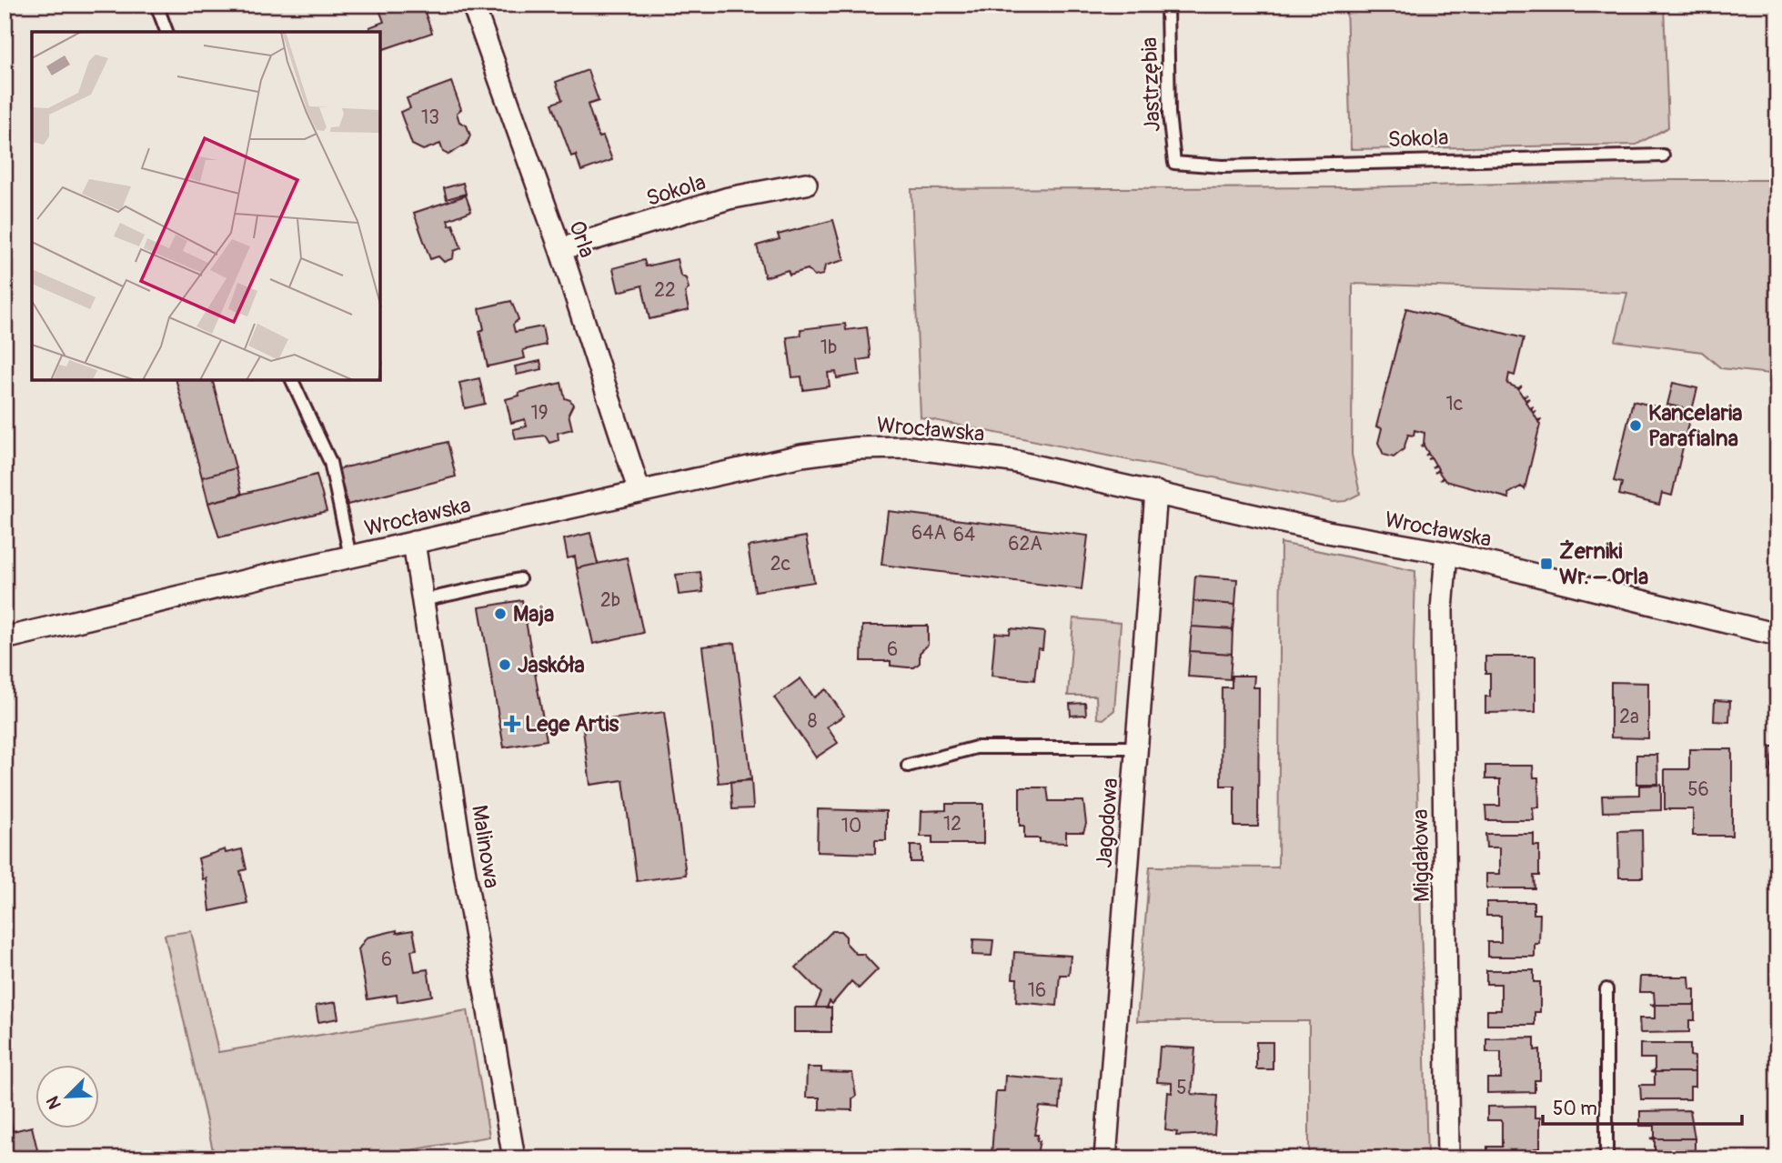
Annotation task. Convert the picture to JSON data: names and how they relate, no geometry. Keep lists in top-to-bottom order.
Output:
{
  "streets": {
    "street": [
      "Sokola",
      "Orla",
      "Wrocławska",
      "Jagodowa",
      "Malinowa",
      "Migdałowa"
    ],
    "lane": ["Jastrzębia"]
  },
  "crossings": [
    ["Jastrzębia", "Sokola"],
    ["Sokola", "Orla"],
    ["Orla", "Wrocławska"],
    ["Wrocławska", "Jagodowa"],
    ["Wrocławska", "Malinowa"],
    ["Wrocławska", "Migdałowa"]
  ],
  "places": {
    "other": ["Kancelaria Parafialna", "Maja", "Jaskóła"],
    "transit": ["Żerniki Wr. – Orla"],
    "health": ["Lege Artis"]
  },
  "house_numbers": [
    "13",
    "22",
    "1b",
    "1c",
    "19",
    "64A",
    "64",
    "62A",
    "2c",
    "2b",
    "6",
    "2a",
    "8",
    "56",
    "12",
    "10",
    "6",
    "16",
    "5"
  ],
  "scale_bar": "50 m",
  "north": "bottom left"
}
